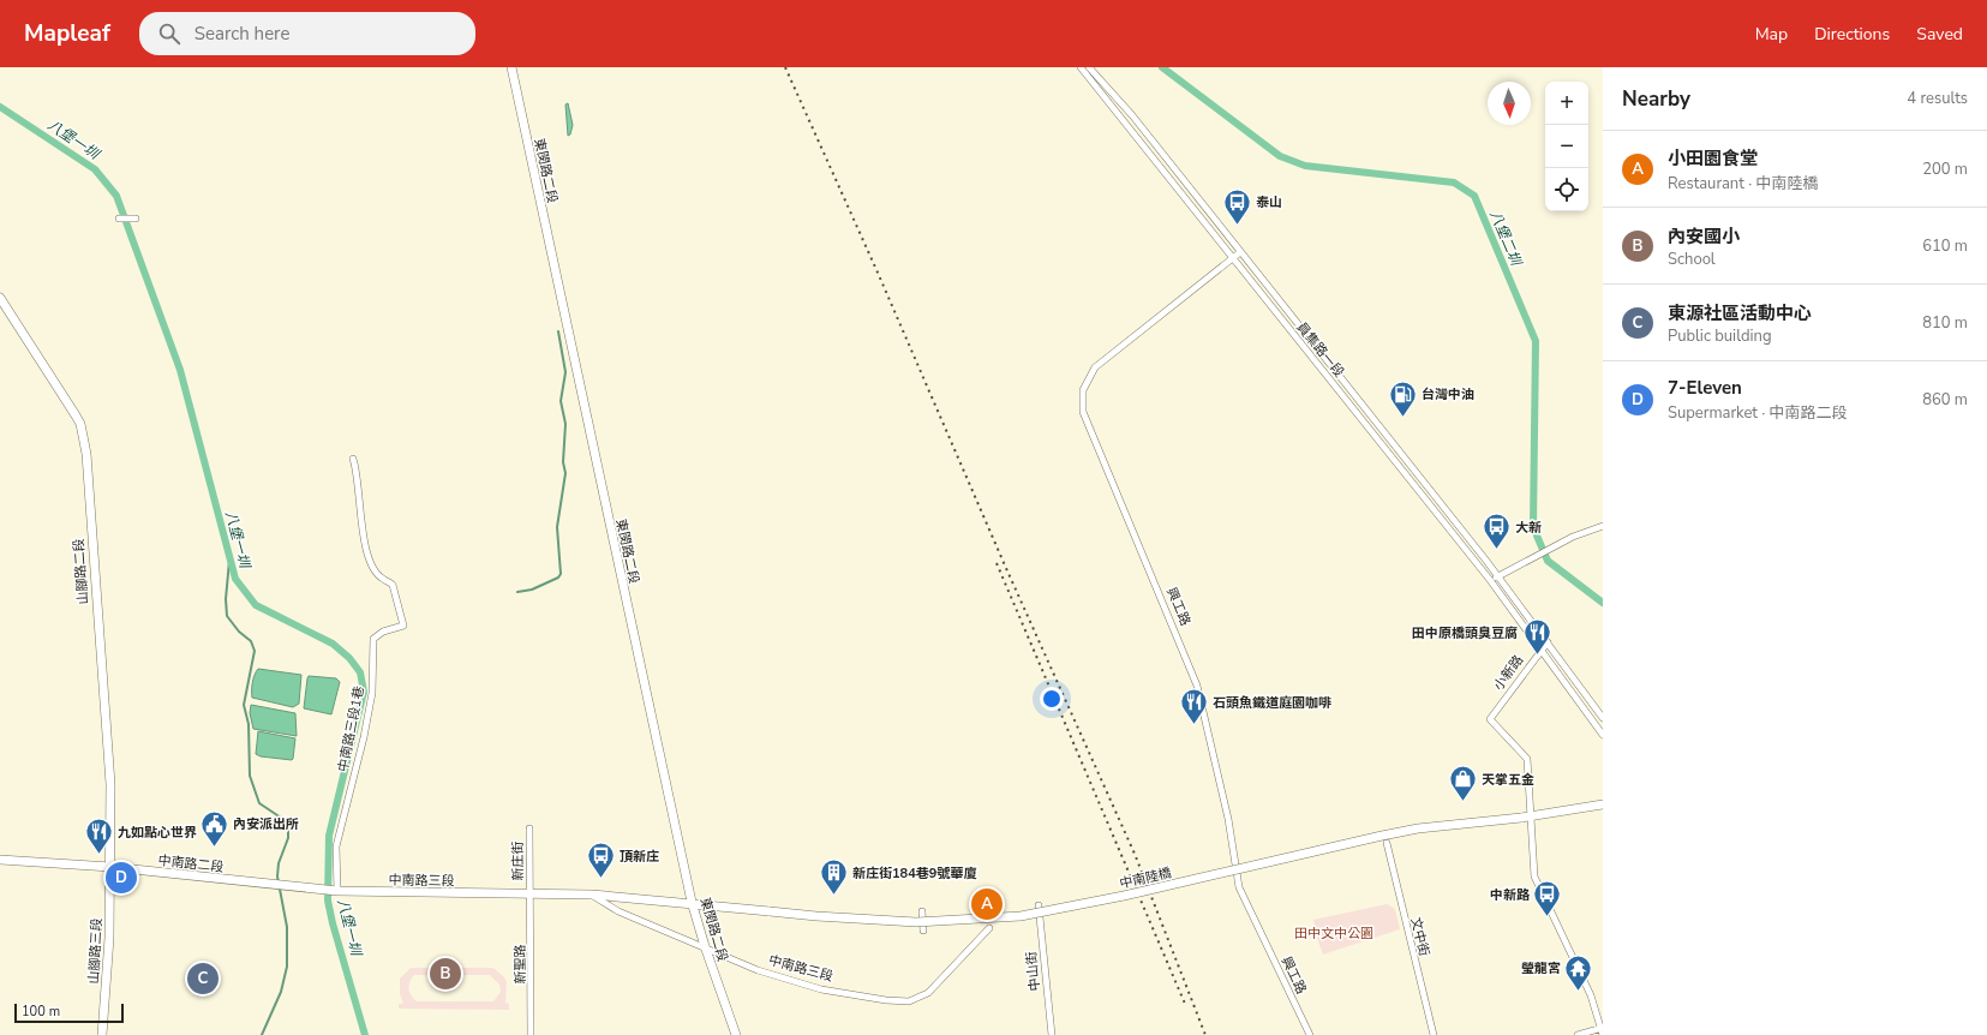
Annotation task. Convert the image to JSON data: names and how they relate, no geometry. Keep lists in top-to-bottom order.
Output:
{
  "streets": {
    "main road": [
      "東閔路二段",
      "山腳路二段",
      "中南路二段",
      "中南陸橋",
      "中南路三段",
      "山腳路三段"
    ],
    "street": [
      "員集路一段",
      "興工路",
      "小新路",
      "中南路三段1巷",
      "新庄街",
      "文中街",
      "新聖路",
      "中山街"
    ]
  },
  "crossings": [
    ["東閔路二段", "中南路三段"],
    ["員集路一段", "興工路"],
    ["員集路一段", "小新路"],
    ["山腳路二段", "中南路二段"],
    ["山腳路二段", "山腳路三段"],
    ["小新路", "中南陸橋"],
    ["中南路三段1巷", "中南路二段"],
    ["中南路三段1巷", "中南路三段"],
    ["新庄街", "中南路三段"],
    ["新庄街", "新聖路"],
    ["中南路二段", "中南路三段"],
    ["中南路二段", "山腳路三段"],
    ["中南陸橋", "中南路三段"],
    ["中南路三段", "新聖路"]
  ],
  "water": ["八堡一圳", "八堡二圳"],
  "parks": ["田中文中公園"],
  "places": {
    "bus stop": [
      "泰山",
      "大新",
      "頂新庄",
      "中新路"
    ],
    "fuel station": ["台灣中油"],
    "restaurant": ["田中原橋頭臭豆腐", "石頭魚鐵道庭園咖啡", "九如點心世界"],
    "shop": ["天掌五金"],
    "public building": ["內安派出所"],
    "building": ["新庄街184巷9號華廈"],
    "temple": ["瑩龍宮"]
  },
  "scale_bar": "100 m",
  "north": "bottom",
  "page": {
    "header": "Mapleaf",
    "search": "Search here",
    "nav": ["Map", "Directions", "Saved"],
    "heading": ["Nearby", "4 results"],
    "map_buttons": ["+", "−"],
    "list": [
      {
        "mark": "A",
        "name": "小田園食堂",
        "note": "Restaurant · 中南陸橋",
        "value": "200 m"
      },
      {
        "mark": "B",
        "name": "內安國小",
        "note": "School",
        "value": "610 m"
      },
      {
        "mark": "C",
        "name": "東源社區活動中心",
        "note": "Public building",
        "value": "810 m"
      },
      {
        "mark": "D",
        "name": "7-Eleven",
        "note": "Supermarket · 中南路二段",
        "value": "860 m"
      }
    ],
    "pins": [
      "D",
      "A",
      "B",
      "C"
    ],
    "scale": "100 m"
  }
}
